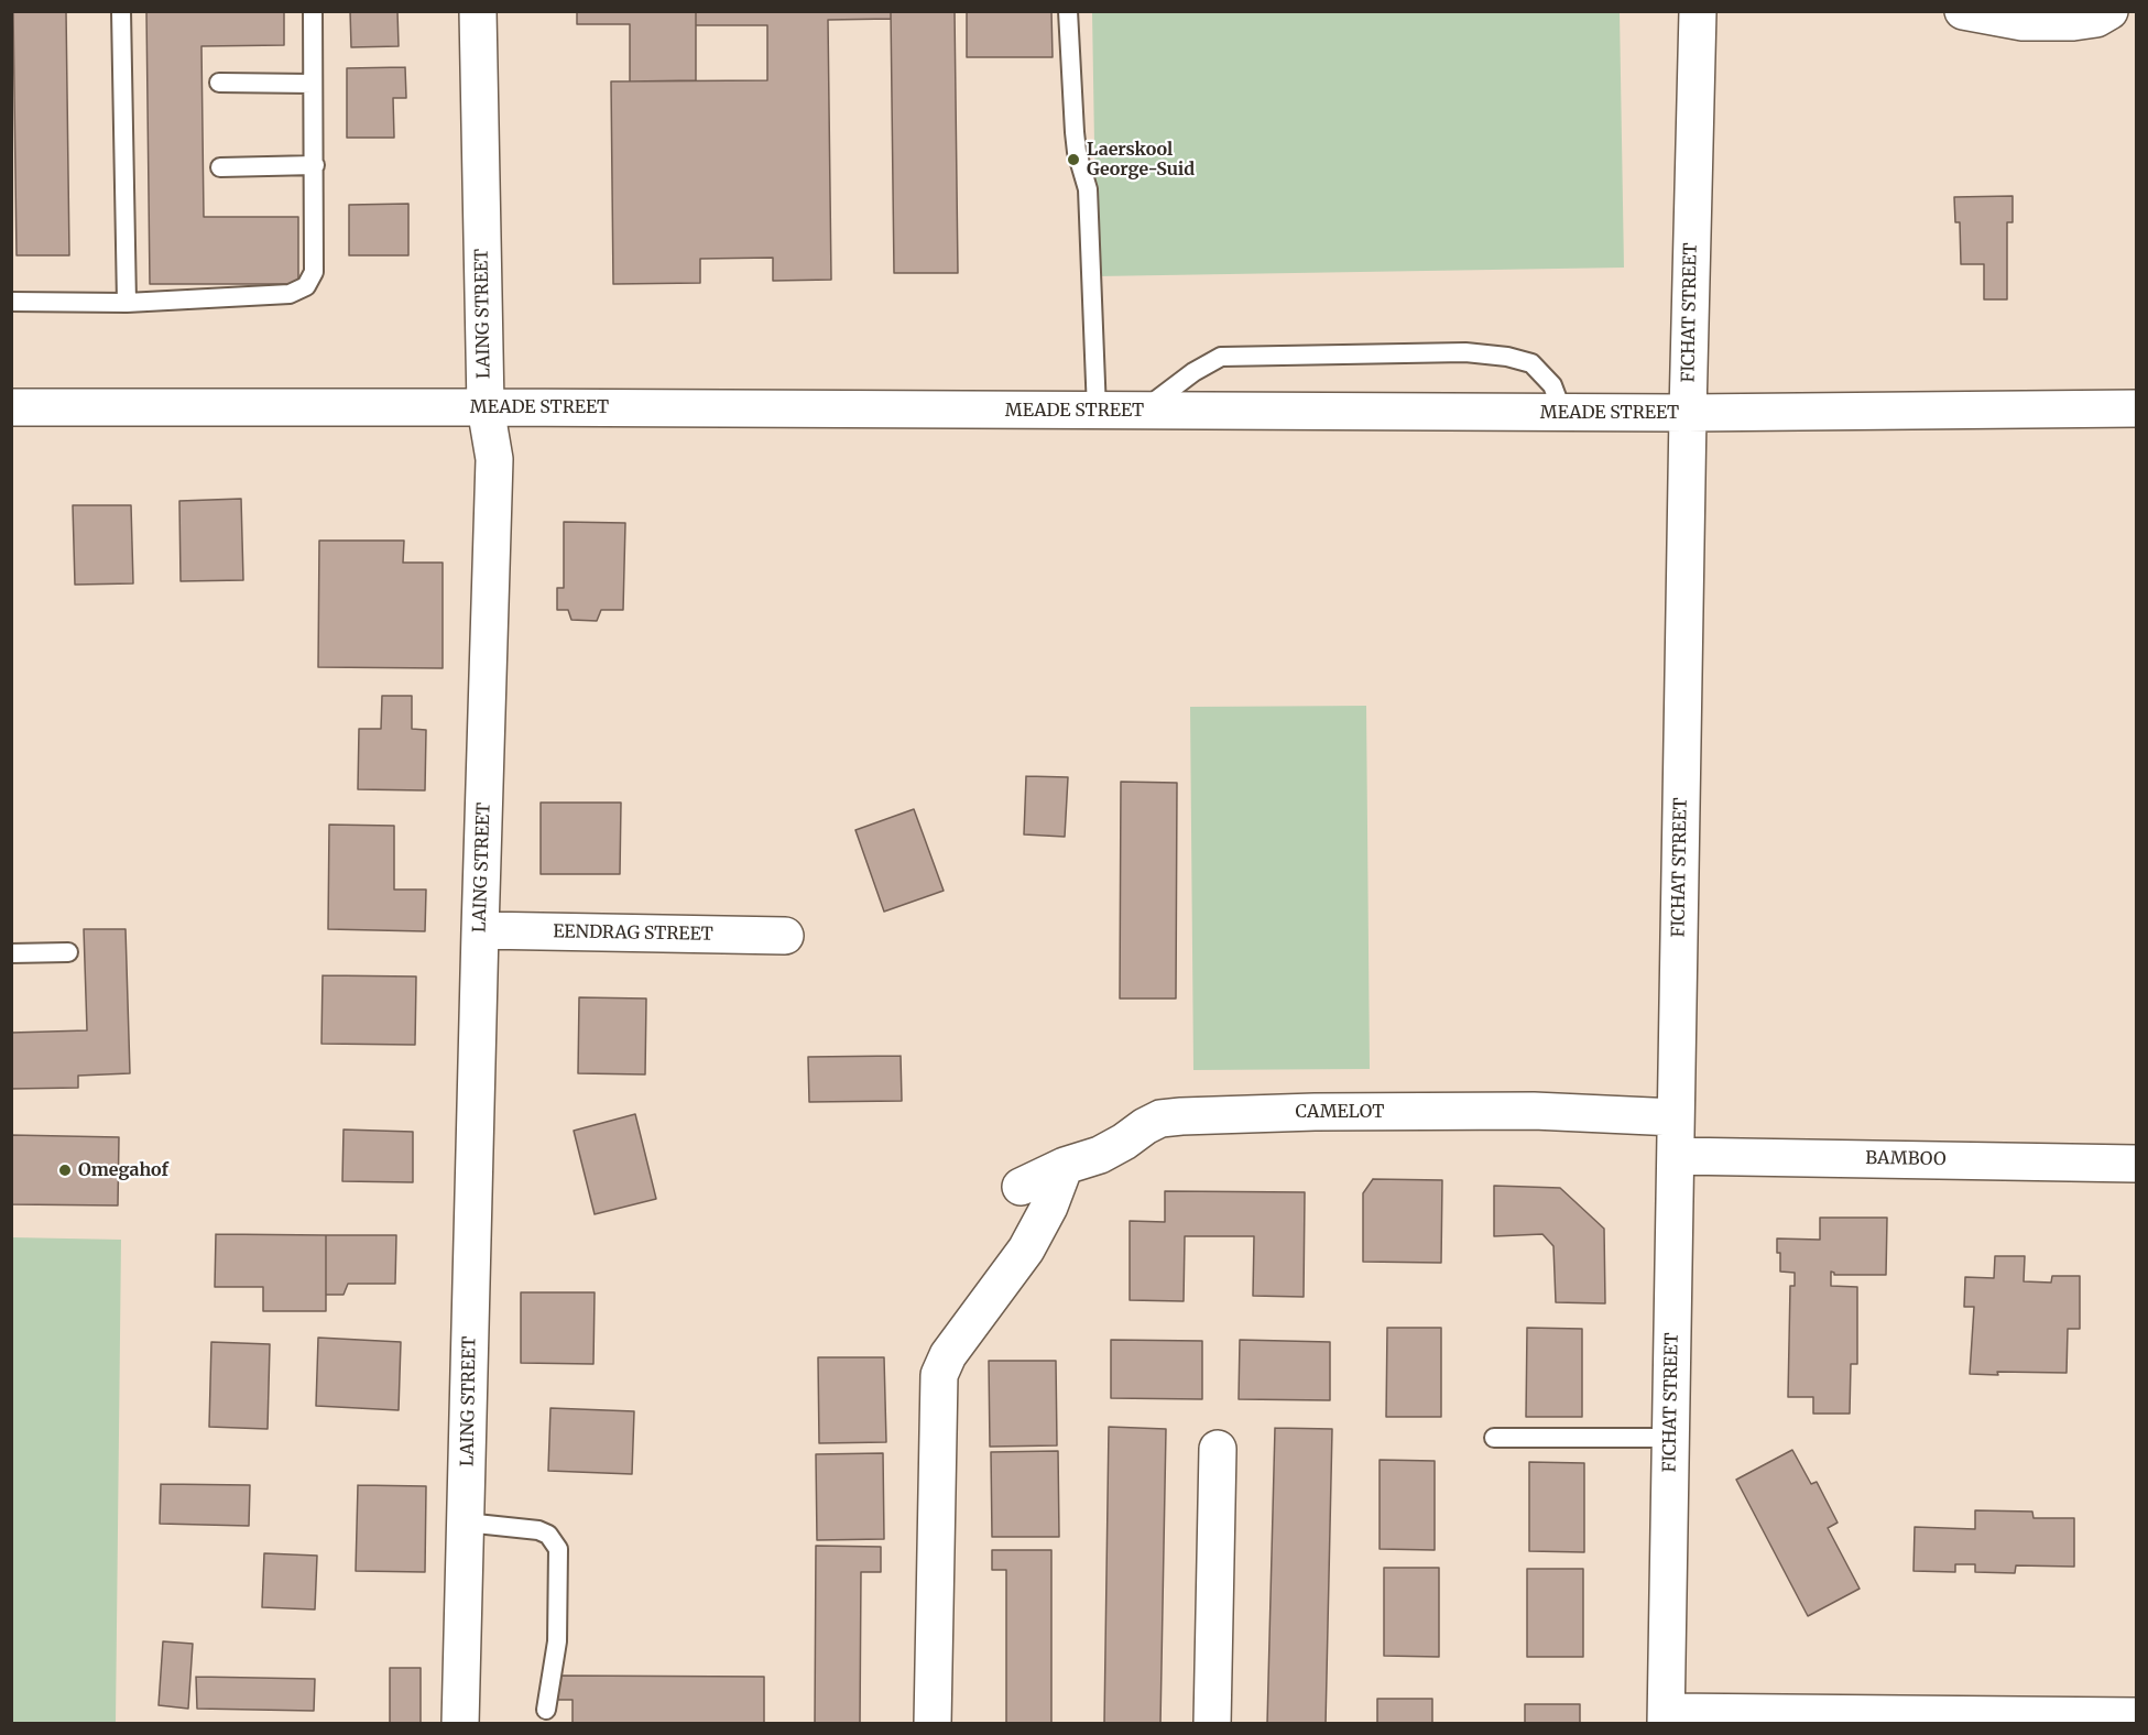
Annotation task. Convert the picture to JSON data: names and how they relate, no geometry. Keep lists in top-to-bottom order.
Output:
{
  "streets": {
    "street": [
      "FICHAT STREET",
      "LAING STREET",
      "MEADE STREET",
      "EENDRAG STREET",
      "CAMELOT",
      "BAMBOO"
    ]
  },
  "crossings": [
    ["FICHAT STREET", "MEADE STREET"],
    ["FICHAT STREET", "CAMELOT"],
    ["FICHAT STREET", "BAMBOO"],
    ["LAING STREET", "MEADE STREET"],
    ["LAING STREET", "EENDRAG STREET"]
  ],
  "places": ["Laerskool George-Suid", "Omegahof"]
}
